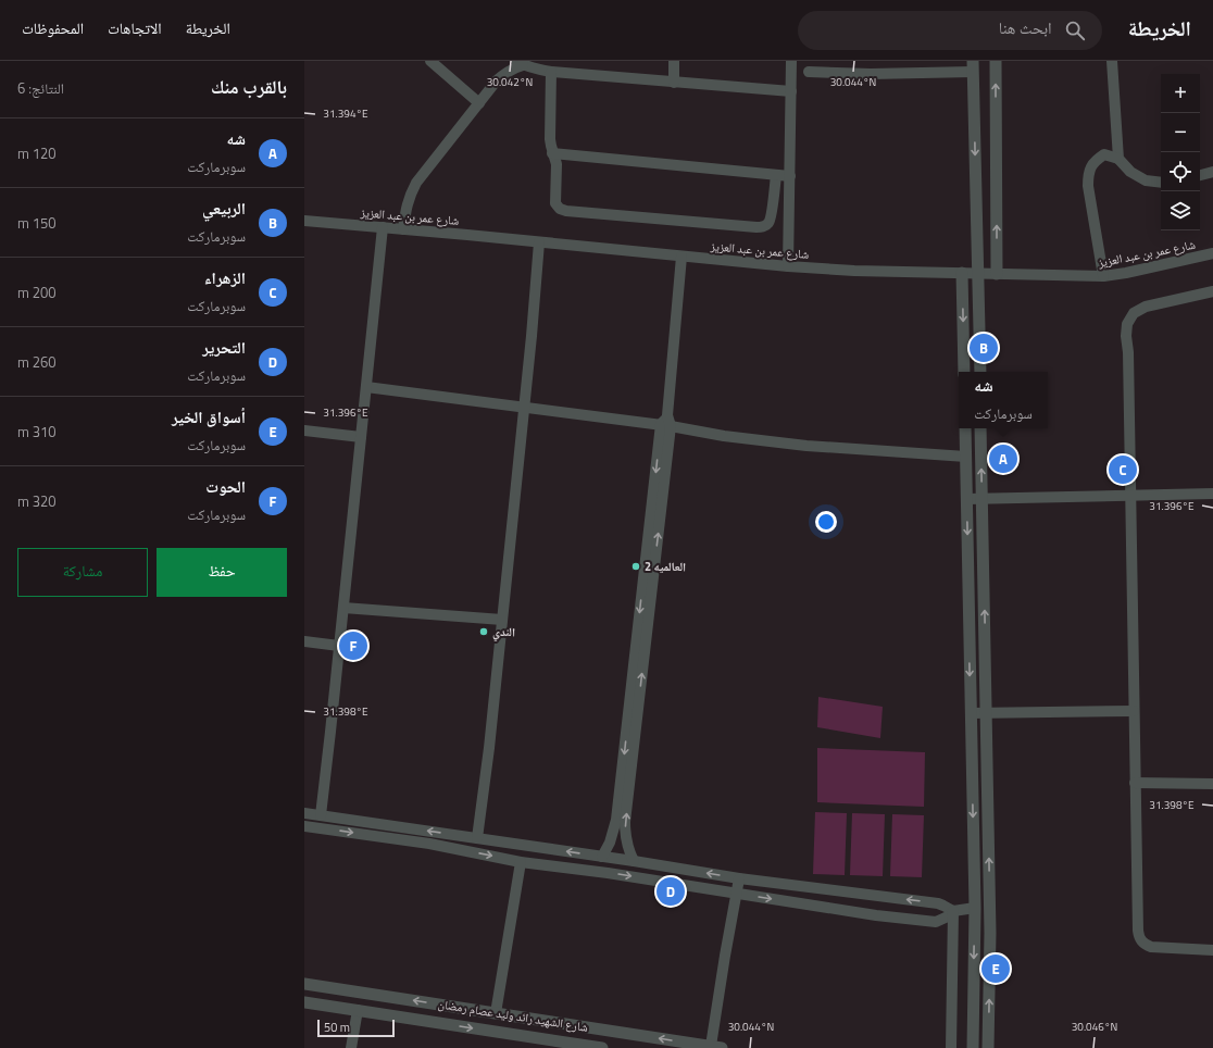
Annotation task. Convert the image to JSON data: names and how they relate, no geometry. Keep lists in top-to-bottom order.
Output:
{
  "streets": {
    "street": ["شارع عمر بن عبد العزيز", "شارع الشهيد رائد وليد عصام رمضان"]
  },
  "places": ["العالميه 2", "الندي"],
  "scale_bar": "50 m",
  "page": {
    "header": "الخريطة",
    "search": "ابحث هنا",
    "nav": ["الخريطة", "الاتجاهات", "المحفوظات"],
    "heading": ["بالقرب منك", "النتائج: 6"],
    "map_buttons": ["+", "−"],
    "list": [
      {
        "mark": "A",
        "name": "شه",
        "note": "سوبرماركت",
        "value": "120 m"
      },
      {
        "mark": "B",
        "name": "الربيعي",
        "note": "سوبرماركت",
        "value": "150 m"
      },
      {
        "mark": "C",
        "name": "الزهراء",
        "note": "سوبرماركت",
        "value": "200 m"
      },
      {
        "mark": "D",
        "name": "التحرير",
        "note": "سوبرماركت",
        "value": "260 m"
      },
      {
        "mark": "E",
        "name": "أسواق الخير",
        "note": "سوبرماركت",
        "value": "310 m"
      },
      {
        "mark": "F",
        "name": "الحوت",
        "note": "سوبرماركت",
        "value": "320 m"
      }
    ],
    "pins": [
      "B",
      "A",
      "C",
      "F",
      "D",
      "E"
    ],
    "popup": ["شه", "سوبرماركت"],
    "buttons": ["حفظ", "مشاركة"],
    "scale": "50 m"
  },
  "coordinates": [
    "30.042°N",
    "30.044°N",
    "31.394°E",
    "31.396°E",
    "31.398°E",
    "30.046°N"
  ]
}
